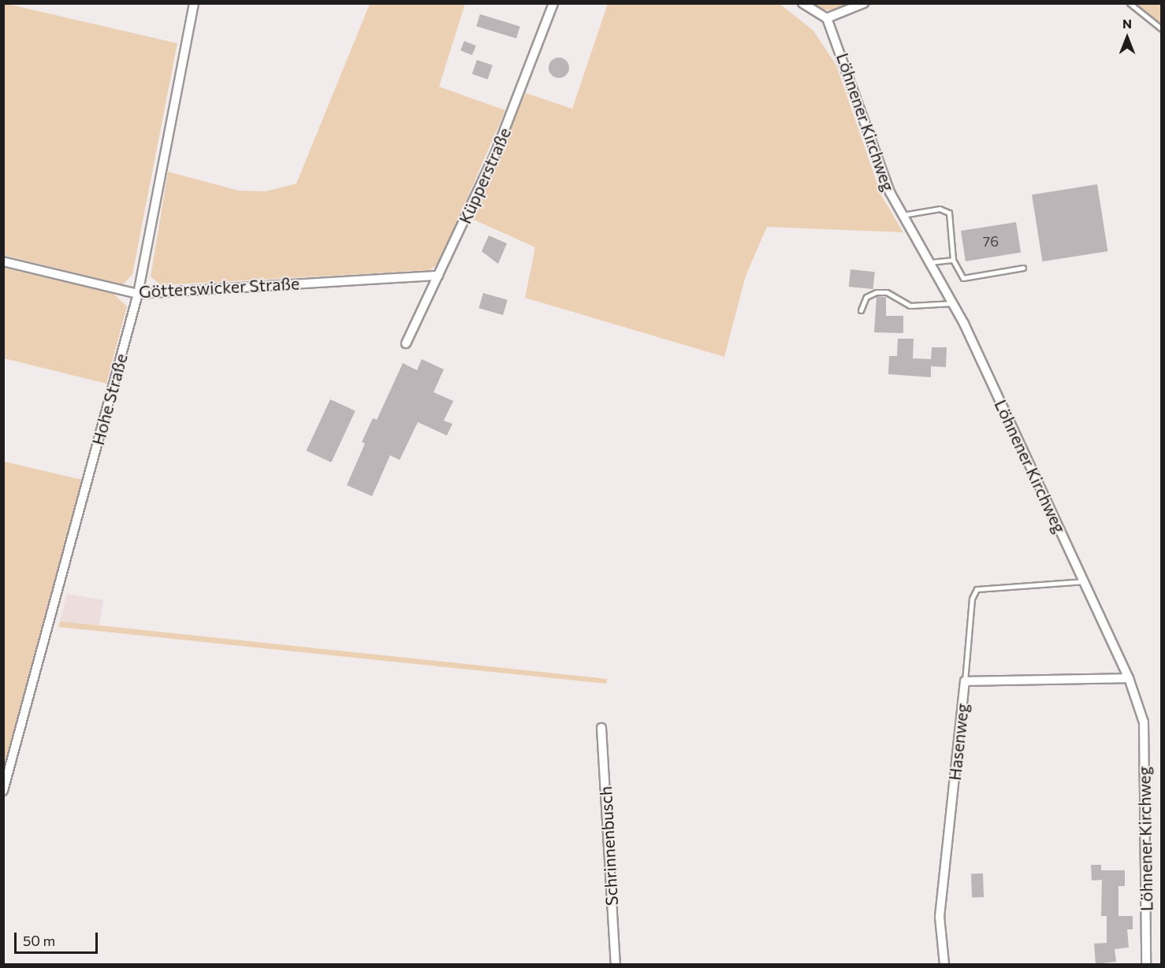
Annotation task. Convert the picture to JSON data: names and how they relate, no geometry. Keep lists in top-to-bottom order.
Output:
{
  "streets": {
    "street": [
      "Löhnener Kirchweg",
      "Küpperstraße",
      "Götterswicker Straße",
      "Hohe Straße",
      "Hasenweg",
      "Schrinnenbusch"
    ]
  },
  "crossings": [
    ["Löhnener Kirchweg", "Hasenweg"],
    ["Küpperstraße", "Götterswicker Straße"],
    ["Götterswicker Straße", "Hohe Straße"]
  ],
  "house_numbers": ["76"],
  "scale_bar": "50 m",
  "north": "top"
}
